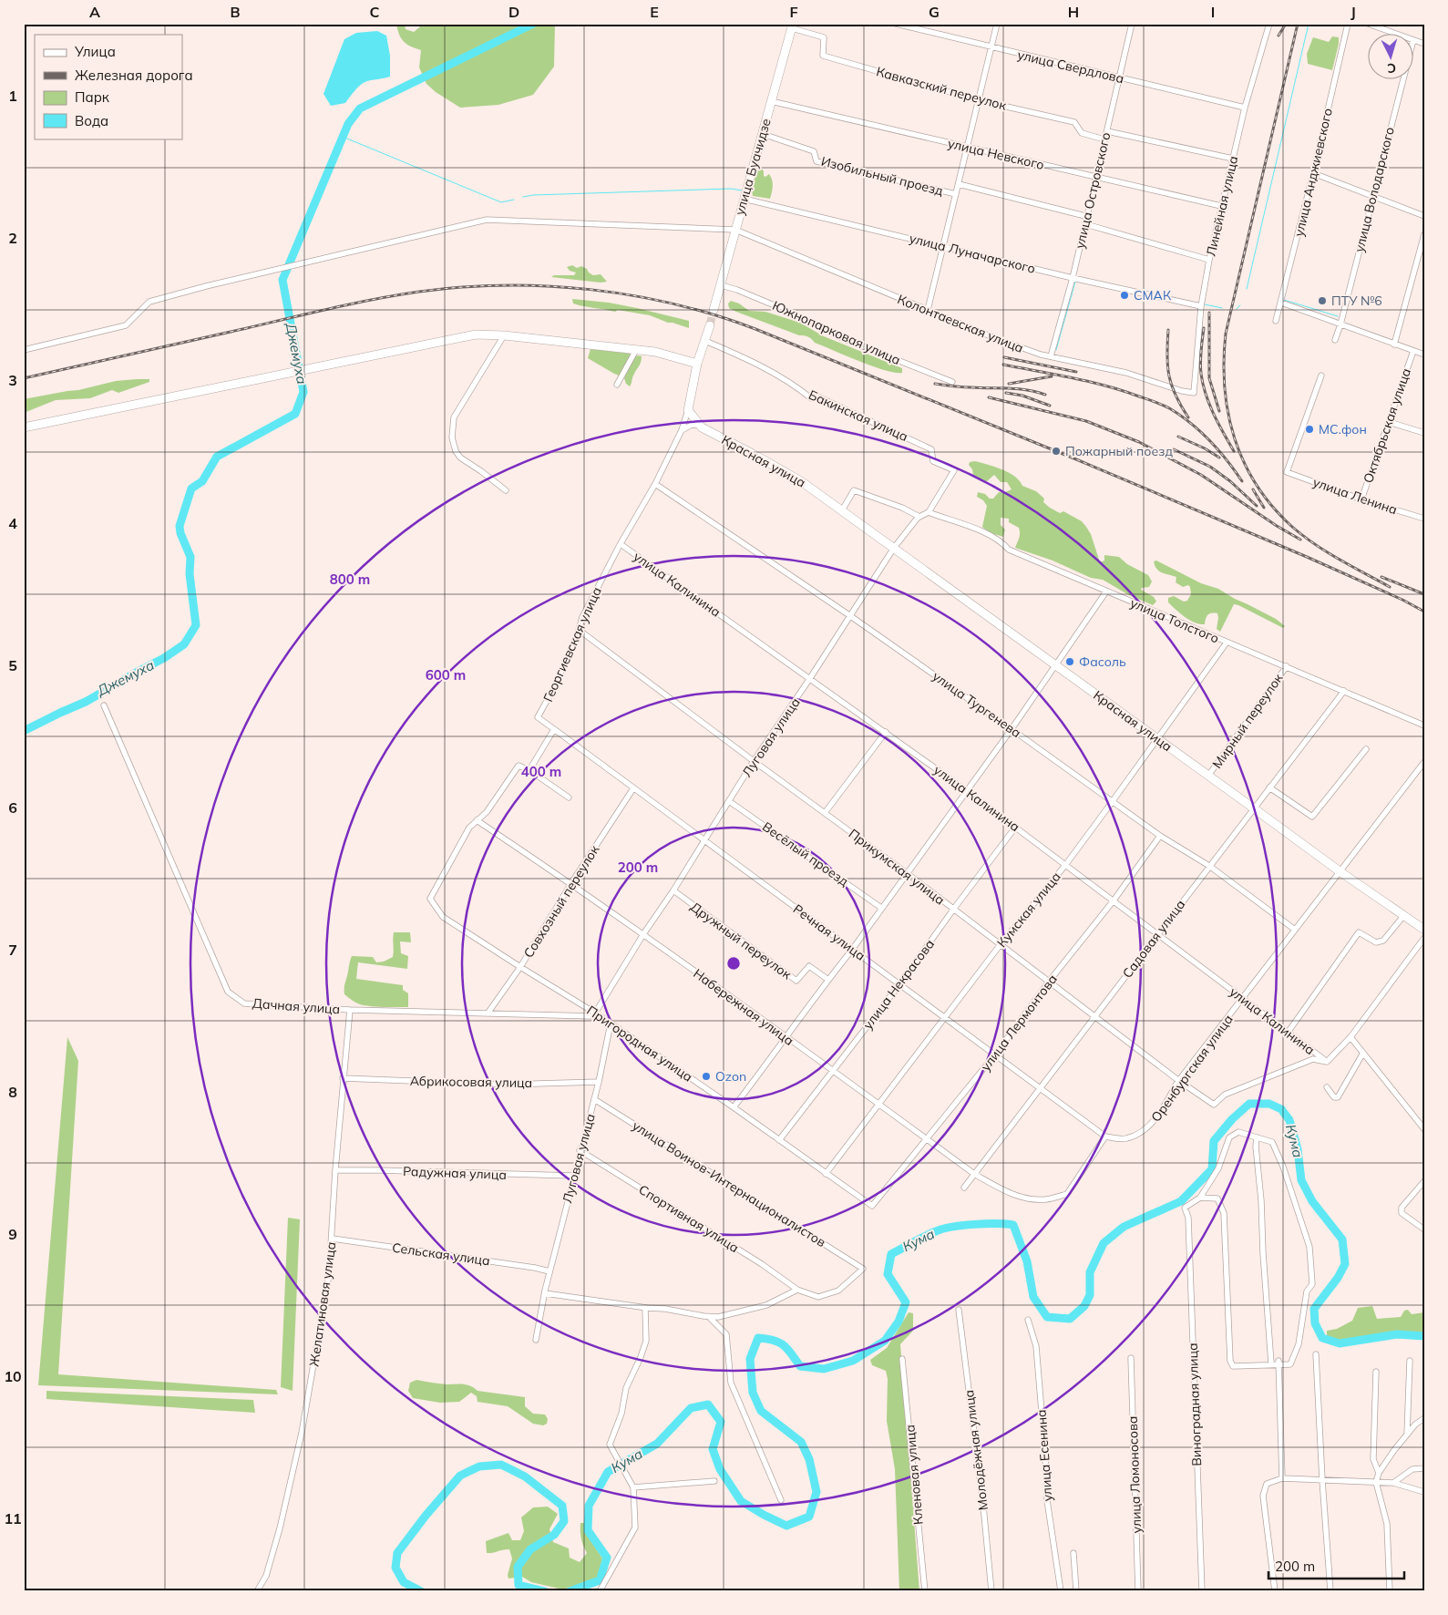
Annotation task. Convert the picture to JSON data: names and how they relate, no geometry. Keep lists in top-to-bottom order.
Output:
{
  "streets": {
    "street": [
      "улица Свердлова",
      "Кавказский переулок",
      "улица Невского",
      "улица Буачидзе",
      "улица Анджиевского",
      "Изобильный проезд",
      "улица Володарского",
      "улица Островского",
      "Линейная улица",
      "улица Луначарского",
      "Колонтаевская улица",
      "Южнопарковая улица",
      "Бакинская улица",
      "Октябрьская улица",
      "Красная улица",
      "улица Ленина",
      "улица Калинина",
      "улица Толстого",
      "Георгиевская улица",
      "улица Тургенева",
      "Мирный переулок",
      "Луговая улица",
      "Весёлый проезд",
      "Прикумская улица",
      "Совхозный переулок",
      "Кумская улица",
      "Речная улица",
      "Садовая улица",
      "Дружный переулок",
      "улица Некрасова",
      "Дачная улица",
      "Набережная улица",
      "улица Лермонтова",
      "Пригородная улица",
      "Оренбургская улица",
      "Абрикосовая улица",
      "Радужная улица",
      "улица Воинов-Интернационалистов",
      "Спортивная улица",
      "Сельская улица",
      "Желатиновая улица",
      "Виноградная улица",
      "Молодёжная улица",
      "улица Есенина",
      "Кленовая улица",
      "улица Ломоносова"
    ]
  },
  "crossings": [
    ["улица Свердлова", "улица Островского"],
    ["улица Свердлова", "Линейная улица"],
    ["Кавказский переулок", "улица Буачидзе"],
    ["Кавказский переулок", "улица Островского"],
    ["улица Невского", "улица Буачидзе"],
    ["улица Невского", "улица Островского"],
    ["улица Невского", "Линейная улица"],
    ["улица Буачидзе", "Изобильный проезд"],
    ["улица Буачидзе", "улица Луначарского"],
    ["улица Буачидзе", "Колонтаевская улица"],
    ["улица Буачидзе", "Южнопарковая улица"],
    ["Изобильный проезд", "улица Островского"],
    ["Изобильный проезд", "Линейная улица"],
    ["улица Островского", "улица Луначарского"],
    ["улица Островского", "Колонтаевская улица"],
    ["Линейная улица", "улица Луначарского"],
    ["Линейная улица", "Колонтаевская улица"],
    ["Бакинская улица", "улица Толстого"],
    ["Бакинская улица", "Георгиевская улица"],
    ["Бакинская улица", "Луговая улица"],
    ["Октябрьская улица", "улица Ленина"],
    ["Красная улица", "Георгиевская улица"],
    ["Красная улица", "Мирный переулок"],
    ["Красная улица", "Луговая улица"],
    ["Красная улица", "Кумская улица"],
    ["Красная улица", "Садовая улица"],
    ["Красная улица", "Оренбургская улица"],
    ["улица Калинина", "Георгиевская улица"],
    ["улица Калинина", "Луговая улица"],
    ["улица Калинина", "Прикумская улица"],
    ["улица Калинина", "Кумская улица"],
    ["улица Калинина", "Садовая улица"],
    ["улица Калинина", "улица Некрасова"],
    ["улица Калинина", "улица Лермонтова"],
    ["улица Калинина", "Оренбургская улица"],
    ["улица Толстого", "Мирный переулок"],
    ["улица Толстого", "Луговая улица"],
    ["улица Толстого", "Кумская улица"],
    ["улица Толстого", "Садовая улица"],
    ["Георгиевская улица", "улица Тургенева"],
    ["Георгиевская улица", "Прикумская улица"],
    ["Георгиевская улица", "Речная улица"],
    ["улица Тургенева", "Луговая улица"],
    ["улица Тургенева", "Кумская улица"],
    ["улица Тургенева", "Садовая улица"],
    ["улица Тургенева", "улица Лермонтова"],
    ["улица Тургенева", "Оренбургская улица"],
    ["Луговая улица", "Весёлый проезд"],
    ["Луговая улица", "Прикумская улица"],
    ["Луговая улица", "Речная улица"],
    ["Луговая улица", "Дружный переулок"],
    ["Луговая улица", "Дачная улица"],
    ["Луговая улица", "Набережная улица"],
    ["Луговая улица", "Пригородная улица"],
    ["Луговая улица", "Абрикосовая улица"],
    ["Луговая улица", "Радужная улица"],
    ["Луговая улица", "улица Воинов-Интернационалистов"],
    ["Луговая улица", "Спортивная улица"],
    ["Луговая улица", "Сельская улица"],
    ["Прикумская улица", "Кумская улица"],
    ["Прикумская улица", "Садовая улица"],
    ["Прикумская улица", "улица Некрасова"],
    ["Прикумская улица", "улица Лермонтова"],
    ["Прикумская улица", "Оренбургская улица"],
    ["Совхозный переулок", "Речная улица"],
    ["Совхозный переулок", "Дачная улица"],
    ["Совхозный переулок", "Набережная улица"],
    ["Совхозный переулок", "Пригородная улица"],
    ["Кумская улица", "Речная улица"],
    ["Кумская улица", "Набережная улица"],
    ["Кумская улица", "Пригородная улица"],
    ["Речная улица", "Садовая улица"],
    ["Речная улица", "улица Некрасова"],
    ["Речная улица", "Набережная улица"],
    ["Речная улица", "улица Лермонтова"],
    ["Речная улица", "Оренбургская улица"],
    ["Садовая улица", "Набережная улица"],
    ["улица Некрасова", "Набережная улица"],
    ["улица Некрасова", "Пригородная улица"],
    ["Дачная улица", "Пригородная улица"],
    ["Дачная улица", "Желатиновая улица"],
    ["Набережная улица", "улица Лермонтова"],
    ["Набережная улица", "Пригородная улица"],
    ["Набережная улица", "Оренбургская улица"],
    ["улица Лермонтова", "Пригородная улица"],
    ["Абрикосовая улица", "Желатиновая улица"],
    ["Радужная улица", "Желатиновая улица"],
    ["улица Воинов-Интернационалистов", "Спортивная улица"],
    ["Сельская улица", "Желатиновая улица"]
  ],
  "water": ["Джемуха", "Кума"],
  "places": [
    "СМАК",
    "ПТУ №6",
    "МС.фон",
    "Пожарный поезд",
    "Фасоль",
    "Ozon"
  ],
  "legend": [
    "Улица",
    "Железная дорога",
    "Парк",
    "Вода"
  ],
  "scale_bar": "200 m",
  "north": "bottom",
  "grid": {
    "columns": [
      "A",
      "B",
      "C",
      "D",
      "E",
      "F",
      "G",
      "H",
      "I",
      "J"
    ],
    "rows": [
      "1",
      "2",
      "3",
      "4",
      "5",
      "6",
      "7",
      "8",
      "9",
      "10",
      "11"
    ]
  },
  "rings": [
    "800 m",
    "600 m",
    "400 m",
    "200 m"
  ]
}
